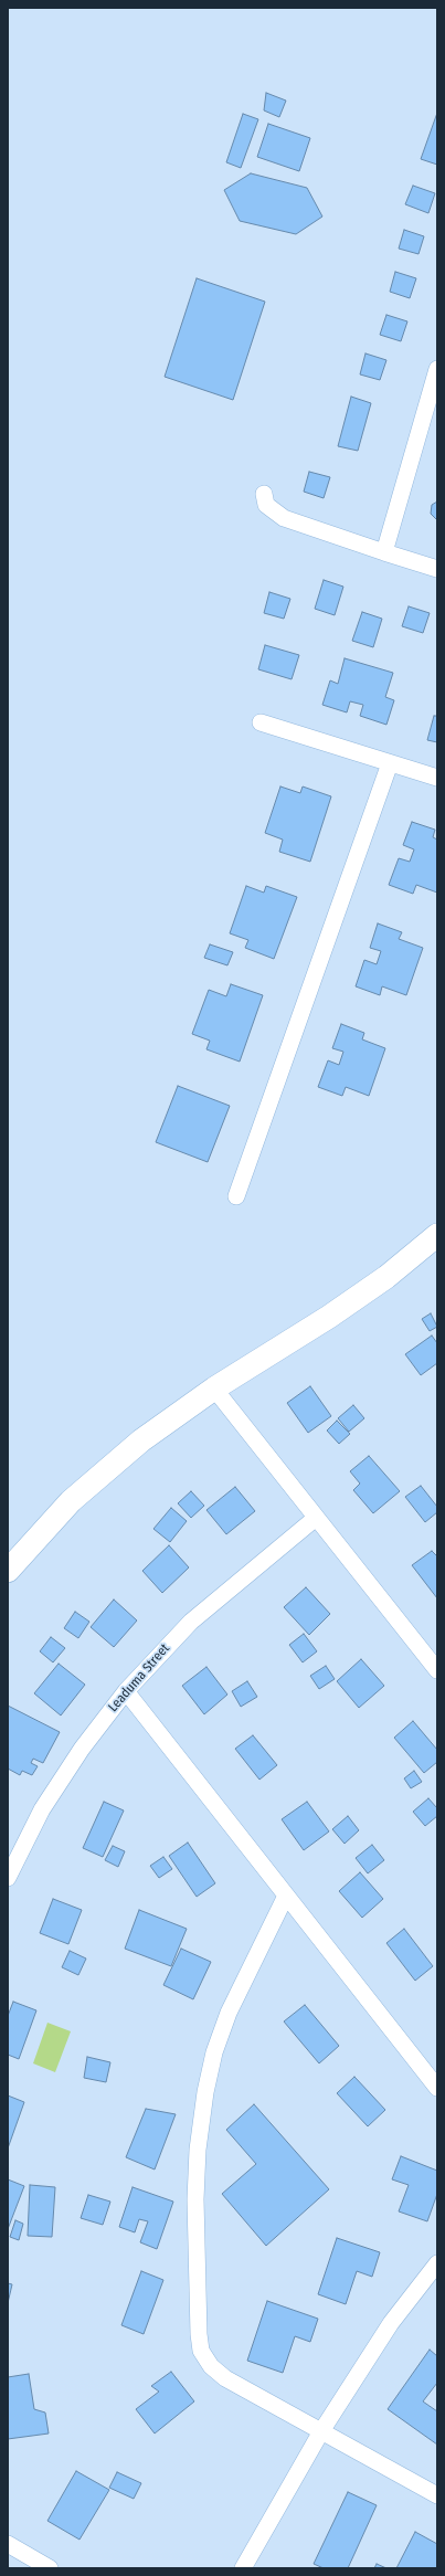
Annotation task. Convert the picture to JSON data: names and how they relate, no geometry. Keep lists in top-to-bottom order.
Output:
{
  "streets": {
    "street": ["Leaduma Street"]
  }
}
